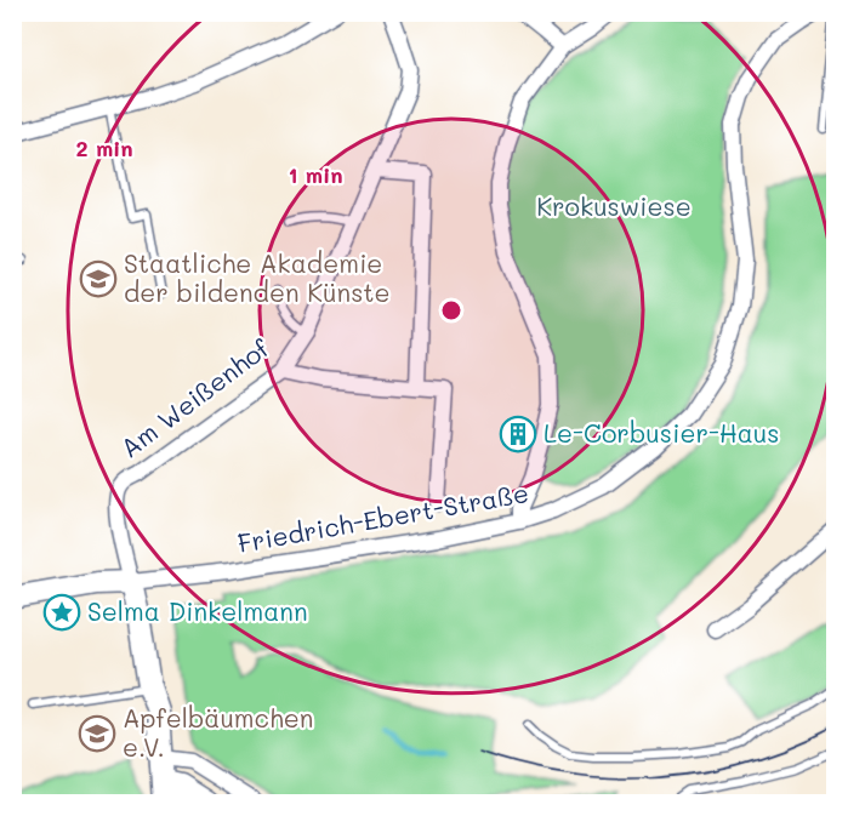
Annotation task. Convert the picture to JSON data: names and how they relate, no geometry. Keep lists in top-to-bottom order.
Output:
{
  "streets": {
    "street": ["Am Weißenhof", "Friedrich-Ebert-Straße"]
  },
  "crossings": [
    ["Am Weißenhof", "Friedrich-Ebert-Straße"]
  ],
  "parks": ["Krokuswiese"],
  "places": {
    "school or university": ["Staatliche Akademie der bildenden Künste", "Apfelbäumchen e.V."],
    "building": ["Le-Corbusier-Haus"],
    "place": ["Selma Dinkelmann"]
  },
  "rings": ["2 min", "1 min"]
}
